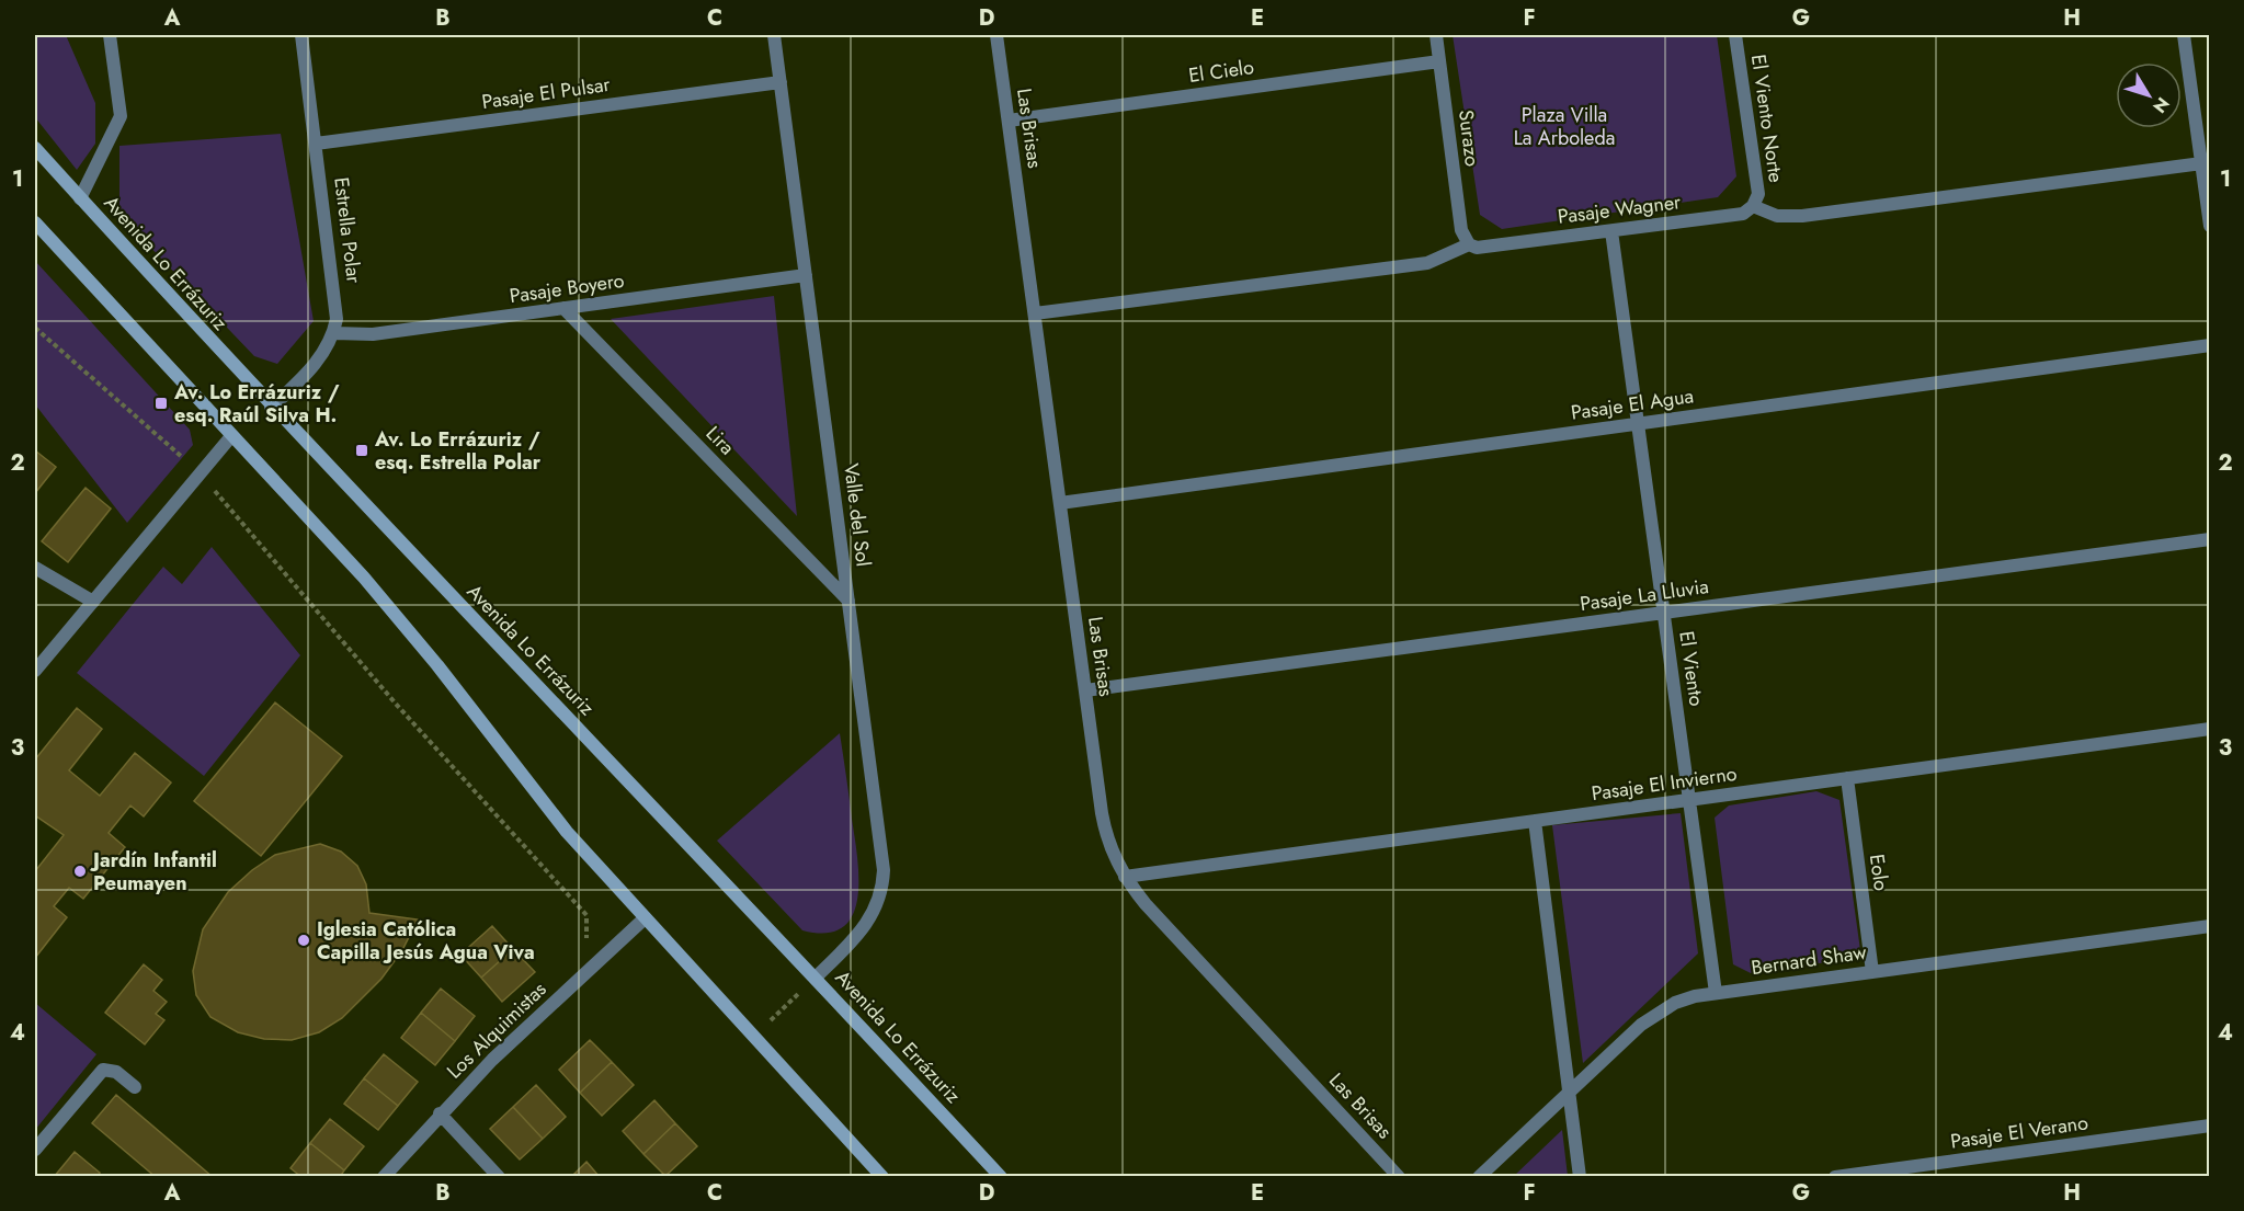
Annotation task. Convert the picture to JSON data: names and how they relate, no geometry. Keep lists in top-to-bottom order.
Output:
{
  "streets": {
    "main road": ["Avenida Lo Errázuriz"],
    "street": [
      "El Cielo",
      "Pasaje El Pulsar",
      "El Viento Norte",
      "Las Brisas",
      "Surazo",
      "Pasaje Wagner",
      "Estrella Polar",
      "Pasaje Boyero",
      "Pasaje El Agua",
      "Lira",
      "Valle del Sol",
      "Pasaje La Lluvia",
      "El Viento",
      "Pasaje El Invierno",
      "Eolo",
      "Bernard Shaw",
      "Los Alquimistas",
      "Pasaje El Verano"
    ]
  },
  "crossings": [
    ["El Cielo", "Las Brisas"],
    ["El Cielo", "Surazo"],
    ["Pasaje El Pulsar", "Estrella Polar"],
    ["Pasaje El Pulsar", "Valle del Sol"],
    ["El Viento Norte", "Pasaje Wagner"],
    ["Las Brisas", "Pasaje Wagner"],
    ["Las Brisas", "Pasaje El Agua"],
    ["Las Brisas", "Pasaje La Lluvia"],
    ["Las Brisas", "Pasaje El Invierno"],
    ["Surazo", "Pasaje Wagner"],
    ["Pasaje Wagner", "El Viento"],
    ["Estrella Polar", "Avenida Lo Errázuriz"],
    ["Estrella Polar", "Pasaje Boyero"],
    ["Avenida Lo Errázuriz", "Valle del Sol"],
    ["Pasaje Boyero", "Lira"],
    ["Pasaje Boyero", "Valle del Sol"],
    ["Pasaje El Agua", "El Viento"],
    ["Lira", "Valle del Sol"],
    ["Pasaje La Lluvia", "El Viento"],
    ["El Viento", "Pasaje El Invierno"],
    ["El Viento", "Bernard Shaw"],
    ["Pasaje El Invierno", "Eolo"],
    ["Eolo", "Bernard Shaw"]
  ],
  "parks": ["Plaza Villa La Arboleda"],
  "places": {
    "transit": ["Av. Lo Errázuriz / esq. Raúl Silva H.", "Av. Lo Errázuriz / esq. Estrella Polar"],
    "other": ["Jardín Infantil Peumayen", "Iglesia Católica Capilla Jesús Agua Viva"]
  },
  "north": "bottom right",
  "grid": {
    "columns": [
      "A",
      "B",
      "C",
      "D",
      "E",
      "F",
      "G",
      "H"
    ],
    "rows": [
      "1",
      "2",
      "3",
      "4"
    ]
  }
}
